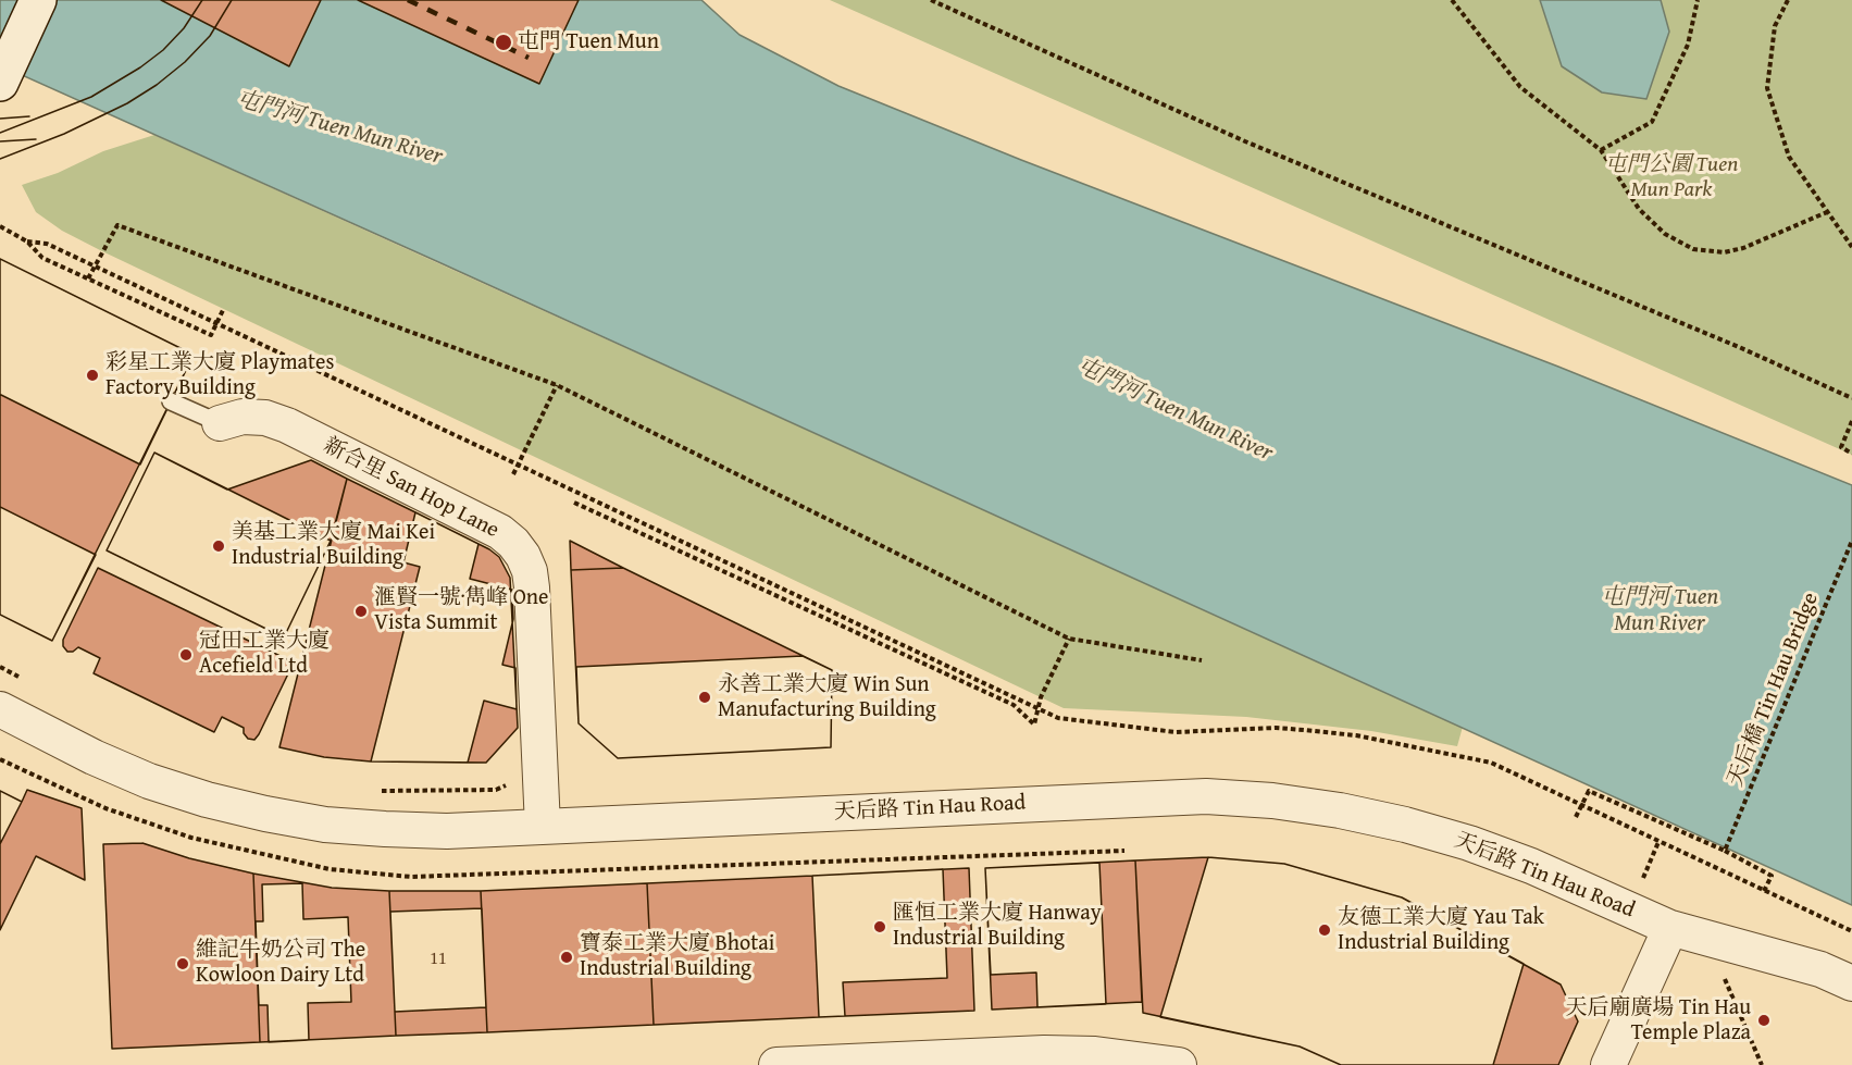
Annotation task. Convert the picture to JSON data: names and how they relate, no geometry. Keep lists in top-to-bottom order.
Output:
{
  "streets": {
    "street": ["新合里 San Hop Lane", "天后路 Tin Hau Road"],
    "path": ["天后橋 Tin Hau Bridge"]
  },
  "crossings": [
    ["新合里 San Hop Lane", "天后路 Tin Hau Road"]
  ],
  "water": ["屯門河 Tuen Mun River"],
  "parks": ["屯門公園 Tuen Mun Park"],
  "places": [
    "屯門 Tuen Mun",
    "彩星工業大廈 Playmates Factory Building",
    "美基工業大廈 Mai Kei Industrial Building",
    "滙賢一號·雋峰 One Vista Summit",
    "冠田工業大廈 Acefield Ltd",
    "永善工業大廈 Win Sun Manufacturing Building",
    "匯恒工業大廈 Hanway Industrial Building",
    "友德工業大廈 Yau Tak Industrial Building",
    "寶泰工業大廈 Bhotai Industrial Building",
    "維記牛奶公司 The Kowloon Dairy Ltd",
    "天后廟廣場 Tin Hau Temple Plaza"
  ],
  "house_numbers": ["11"]
}
